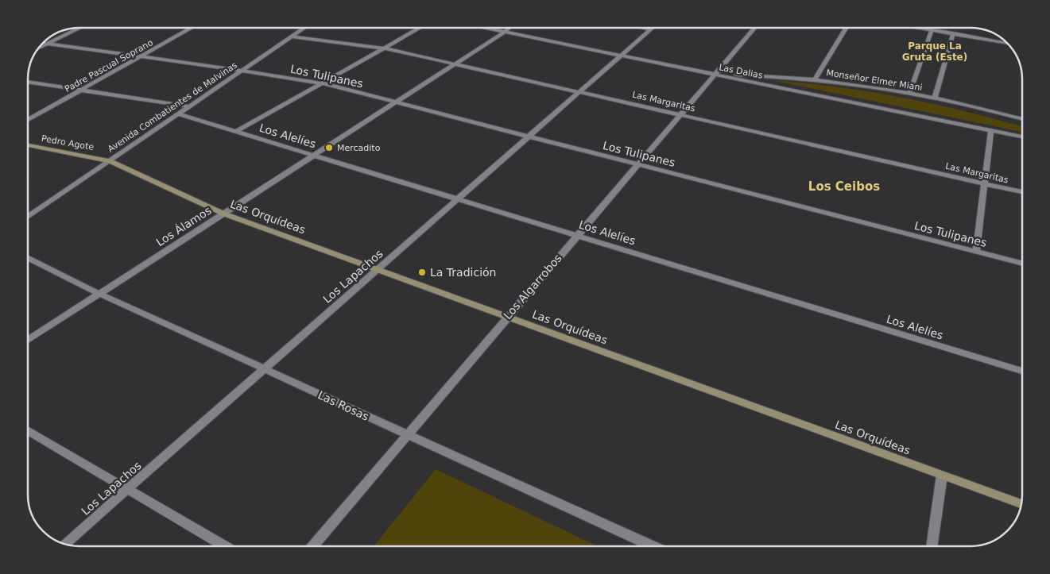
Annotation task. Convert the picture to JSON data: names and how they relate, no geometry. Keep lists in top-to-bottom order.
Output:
{
  "streets": {
    "street": [
      "Padre Pascual Soprano",
      "Las Dalias",
      "Los Tulipanes",
      "Monseñor Elmer Miani",
      "Las Margaritas",
      "Avenida Combatientes de Malvinas",
      "Los Alelíes",
      "Pedro Agote",
      "Las Orquídeas",
      "Los Álamos",
      "Los Lapachos",
      "Los Algarrobos",
      "Las Rosas"
    ]
  },
  "crossings": [
    ["Padre Pascual Soprano", "Los Tulipanes"],
    ["Las Dalias", "Monseñor Elmer Miani"],
    ["Las Dalias", "Los Álamos"],
    ["Las Dalias", "Los Lapachos"],
    ["Las Dalias", "Los Algarrobos"],
    ["Los Tulipanes", "Avenida Combatientes de Malvinas"],
    ["Los Tulipanes", "Los Álamos"],
    ["Los Tulipanes", "Los Lapachos"],
    ["Los Tulipanes", "Los Algarrobos"],
    ["Monseñor Elmer Miani", "Los Algarrobos"],
    ["Las Margaritas", "Avenida Combatientes de Malvinas"],
    ["Las Margaritas", "Los Álamos"],
    ["Las Margaritas", "Los Lapachos"],
    ["Las Margaritas", "Los Algarrobos"],
    ["Avenida Combatientes de Malvinas", "Los Alelíes"],
    ["Avenida Combatientes de Malvinas", "Pedro Agote"],
    ["Avenida Combatientes de Malvinas", "Las Orquídeas"],
    ["Los Alelíes", "Los Álamos"],
    ["Los Alelíes", "Los Lapachos"],
    ["Los Alelíes", "Los Algarrobos"],
    ["Pedro Agote", "Las Orquídeas"],
    ["Las Orquídeas", "Los Álamos"],
    ["Las Orquídeas", "Los Lapachos"],
    ["Las Orquídeas", "Los Algarrobos"],
    ["Los Álamos", "Las Rosas"],
    ["Los Lapachos", "Las Rosas"],
    ["Los Algarrobos", "Las Rosas"]
  ],
  "districts": ["Parque La Gruta (Este)", "Los Ceibos"],
  "places": ["Mercadito", "La Tradición"]
}
